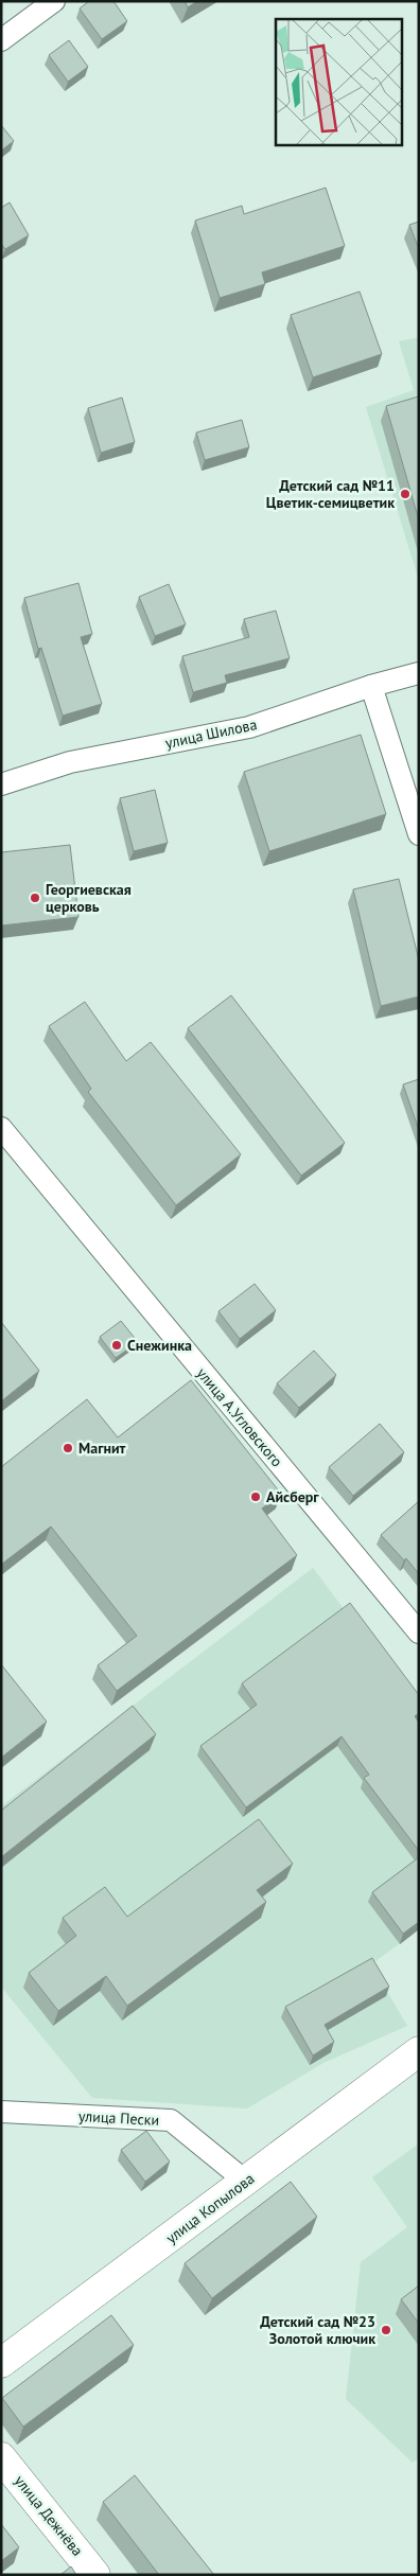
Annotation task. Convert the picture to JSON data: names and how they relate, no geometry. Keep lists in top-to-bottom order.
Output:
{
  "streets": {
    "street": [
      "улица Шилова",
      "улица А.Угловского",
      "улица Пески",
      "улица Копылова",
      "улица Дежнёва"
    ]
  },
  "crossings": [
    ["улица Пески", "улица Копылова"]
  ],
  "places": [
    "Детский сад №11 Цветик-семицветик",
    "Георгиевская церковь",
    "Снежинка",
    "Магнит",
    "Айсберг",
    "Детский сад №23 Золотой ключик"
  ]
}
